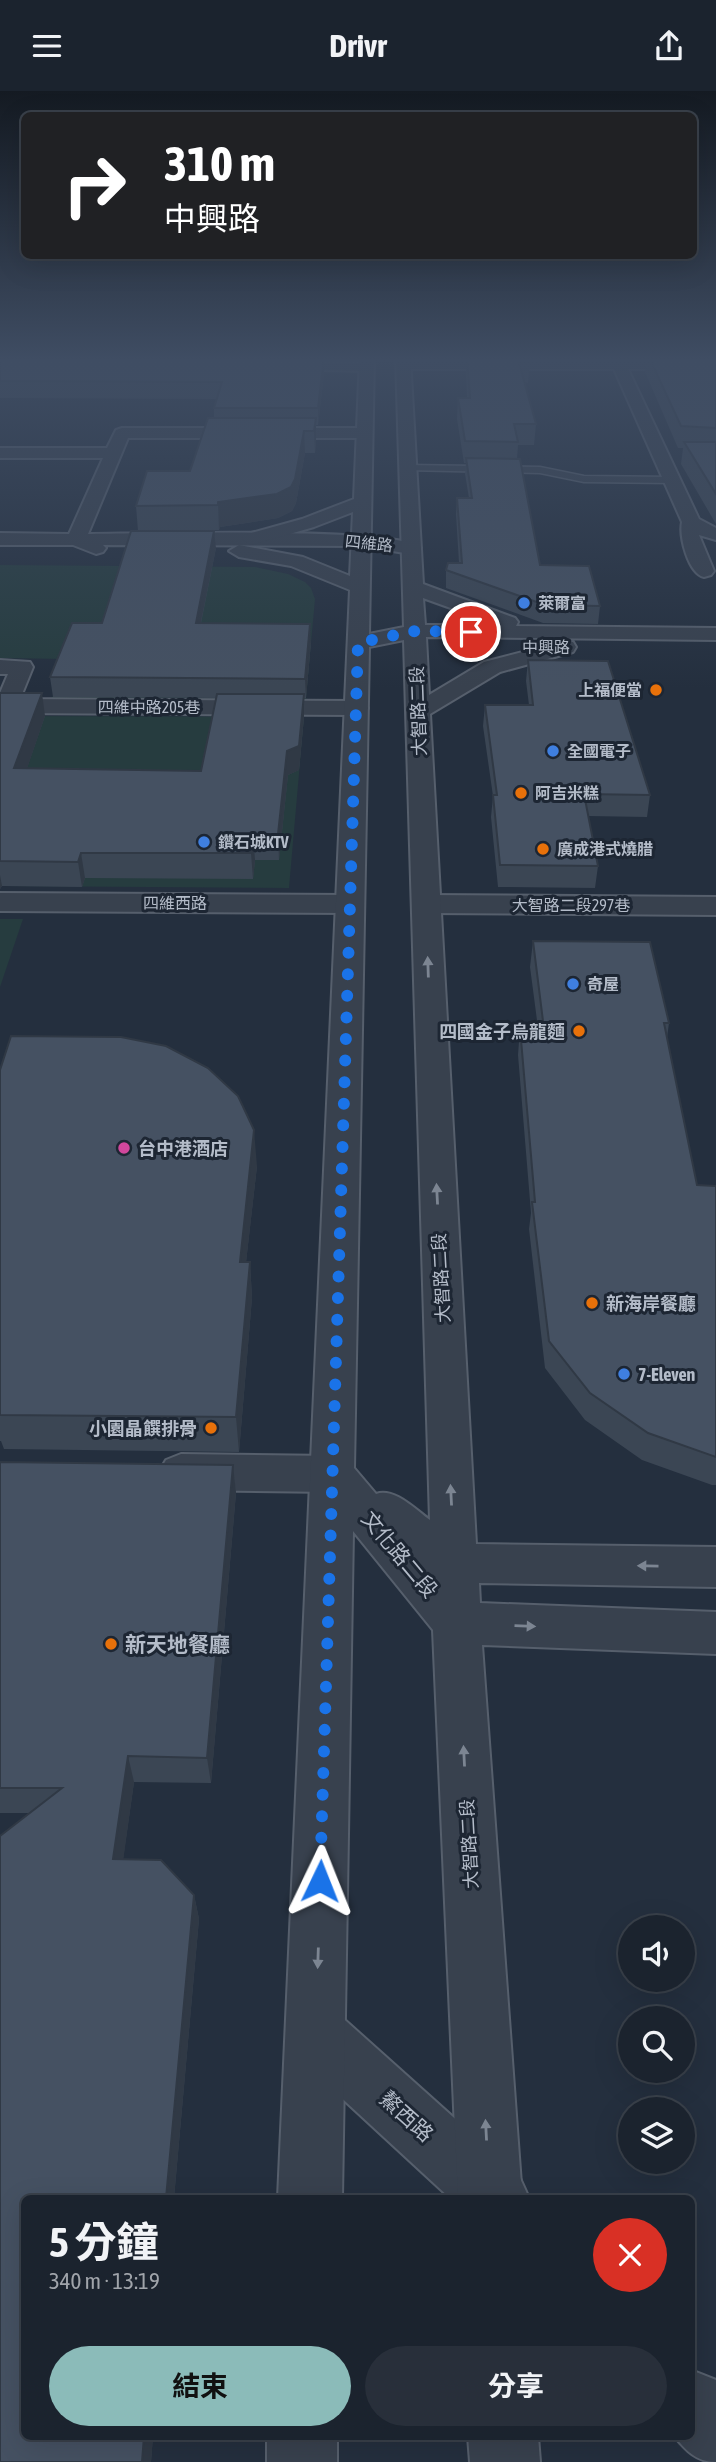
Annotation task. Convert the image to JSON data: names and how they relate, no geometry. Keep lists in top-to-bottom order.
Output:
{
  "streets": {
    "street": [
      "四維路",
      "中興路",
      "四維中路205巷",
      "大智路二段",
      "四維西路",
      "大智路二段297巷",
      "文化路二段",
      "鰲西路"
    ]
  },
  "crossings": [
    ["四維路", "大智路二段"],
    ["中興路", "大智路二段"],
    ["大智路二段", "大智路二段297巷"],
    ["大智路二段", "文化路二段"],
    ["大智路二段", "鰲西路"]
  ],
  "places": [
    "萊爾富",
    "上福便當",
    "全國電子",
    "阿吉米糕",
    "鑽石城KTV",
    "廣成港式燒腊",
    "奇屋",
    "四國金子烏龍麵",
    "台中港酒店",
    "新海岸餐廳",
    "7-Eleven",
    "小園晶饌排骨",
    "新天地餐廳"
  ],
  "page": {
    "header": "Drivr",
    "turn": ["310 m", "中興路"],
    "heading": ["5 分鐘", "340 m · 13:19"],
    "buttons": ["結束", "分享"]
  }
}
